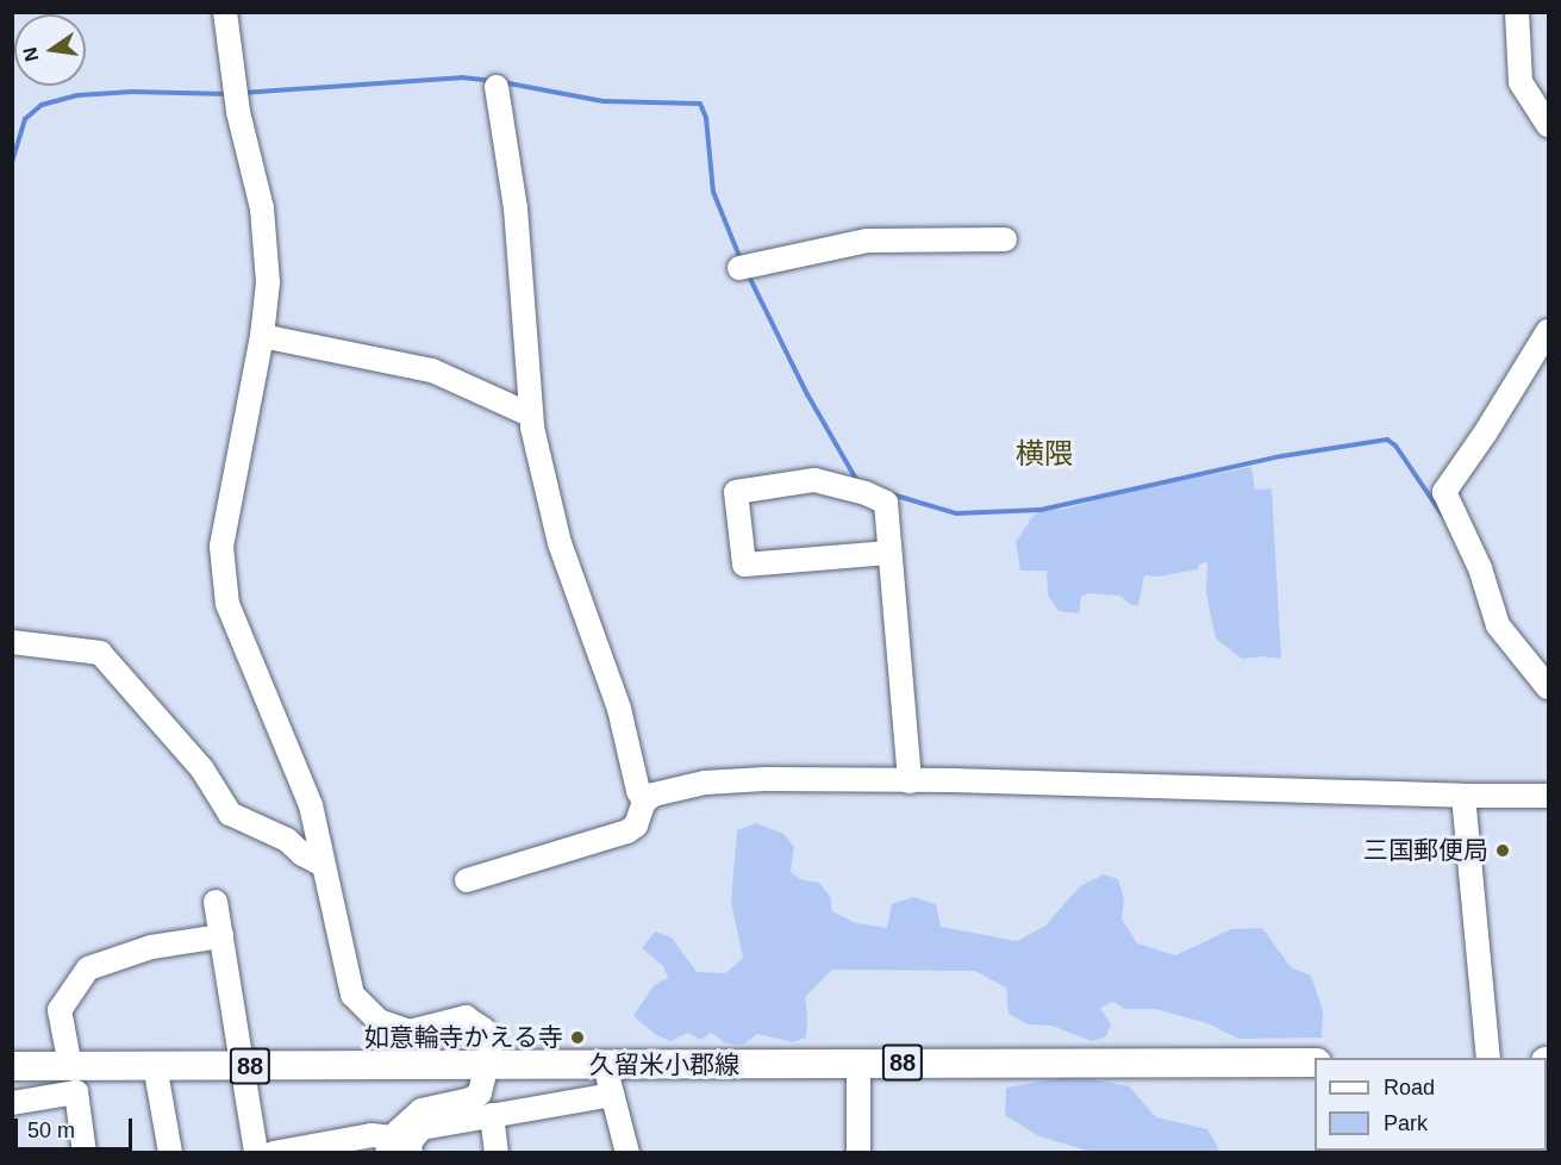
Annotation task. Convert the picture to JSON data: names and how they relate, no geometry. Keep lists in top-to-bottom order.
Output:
{
  "streets": {
    "main road": ["88", "久留米小郡線"]
  },
  "districts": ["横隈"],
  "places": ["三国郵便局", "如意輪寺かえる寺"],
  "legend": ["Road", "Park"],
  "scale_bar": "50 m",
  "north": "left"
}
